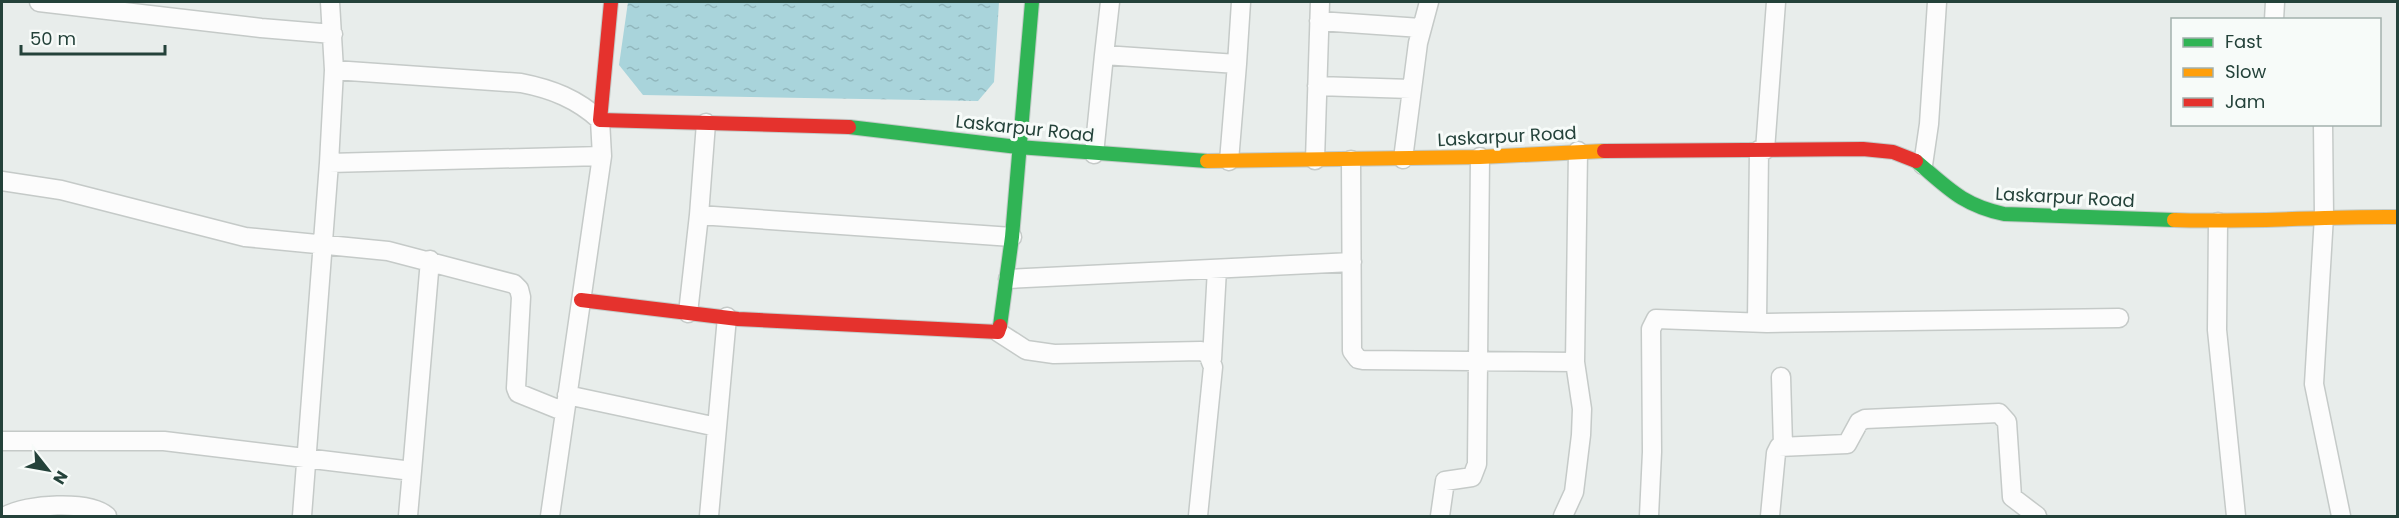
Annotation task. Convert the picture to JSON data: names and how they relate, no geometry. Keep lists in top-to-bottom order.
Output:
{
  "streets": {
    "street": ["Laskarpur Road"]
  },
  "legend": ["Fast", "Slow", "Jam"],
  "scale_bar": "50 m",
  "north": "bottom right"
}
